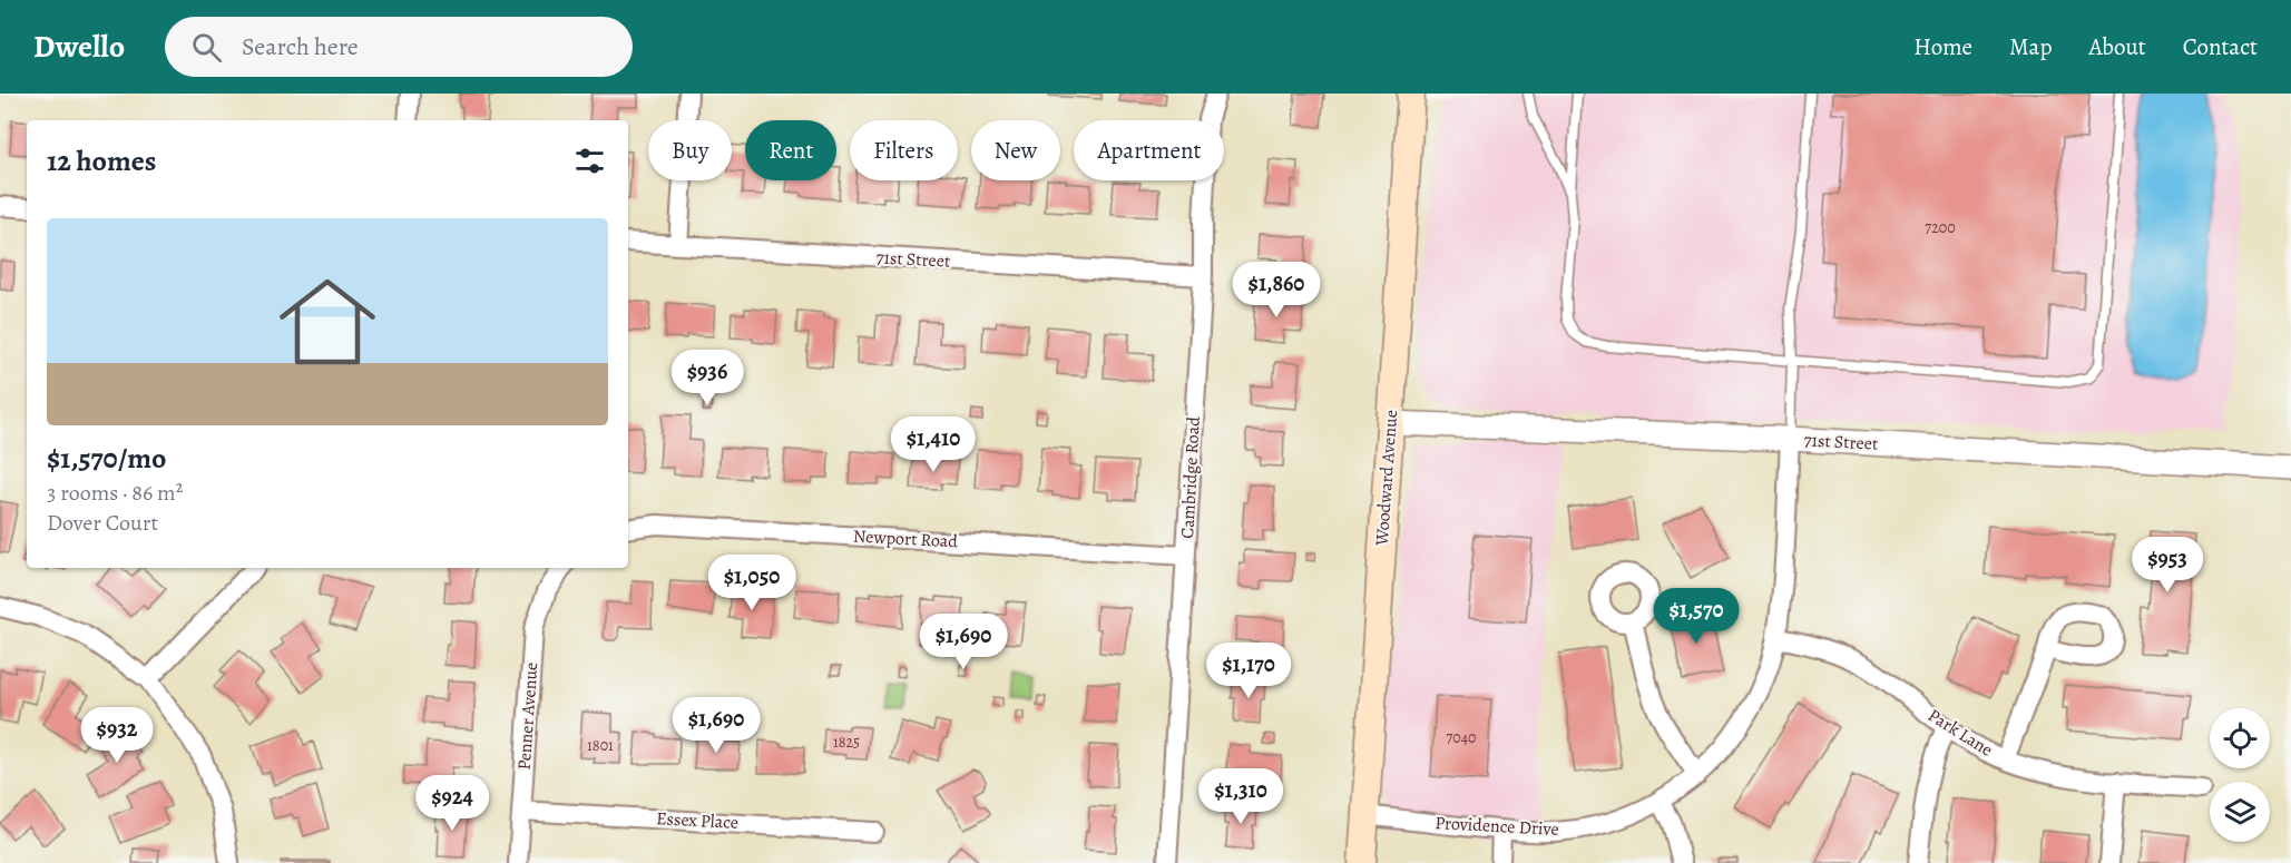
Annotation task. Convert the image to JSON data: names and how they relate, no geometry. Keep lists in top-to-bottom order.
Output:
{
  "streets": {
    "main road": ["Woodward Avenue"],
    "street": [
      "71st Street",
      "Cambridge Road",
      "Newport Road",
      "Penner Avenue",
      "Park Lane",
      "Essex Place",
      "Providence Drive"
    ]
  },
  "crossings": [
    ["71st Street", "Cambridge Road"],
    ["71st Street", "Woodward Avenue"],
    ["71st Street", "Providence Drive"],
    ["Cambridge Road", "Newport Road"],
    ["Woodward Avenue", "Providence Drive"],
    ["Penner Avenue", "Essex Place"],
    ["Park Lane", "Providence Drive"]
  ],
  "house_numbers": [
    "7200",
    "7040",
    "1825",
    "1801"
  ],
  "page": {
    "header": "Dwello",
    "search": "Search here",
    "nav": [
      "Home",
      "Map",
      "About",
      "Contact"
    ],
    "chip": [
      "Buy",
      "Rent",
      "Filters",
      "New",
      "Apartment"
    ],
    "heading": "12 homes",
    "list": [
      {
        "name": "$1,570/mo",
        "note": "3 rooms · 86 m² · Dover Court"
      }
    ],
    "price": [
      "$1,860",
      "$936",
      "$1,410",
      "$953",
      "$1,050",
      "$1,570",
      "$1,690",
      "$1,170",
      "$1,690",
      "$932",
      "$1,310",
      "$924"
    ]
  }
}
